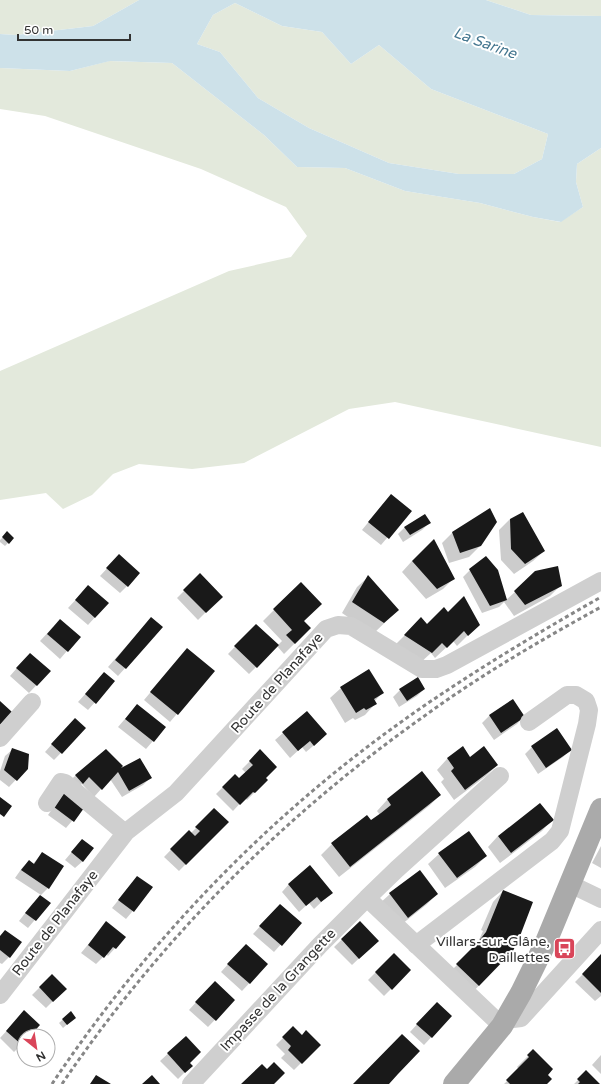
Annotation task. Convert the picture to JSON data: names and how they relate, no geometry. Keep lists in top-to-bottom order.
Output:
{
  "streets": {
    "street": ["Route de Planafaye", "Impasse de la Grangette"]
  },
  "water": ["La Sarine"],
  "places": {
    "bus stop": ["Villars-sur-Glâne, Daillettes"]
  },
  "scale_bar": "50 m",
  "north": "bottom right"
}
